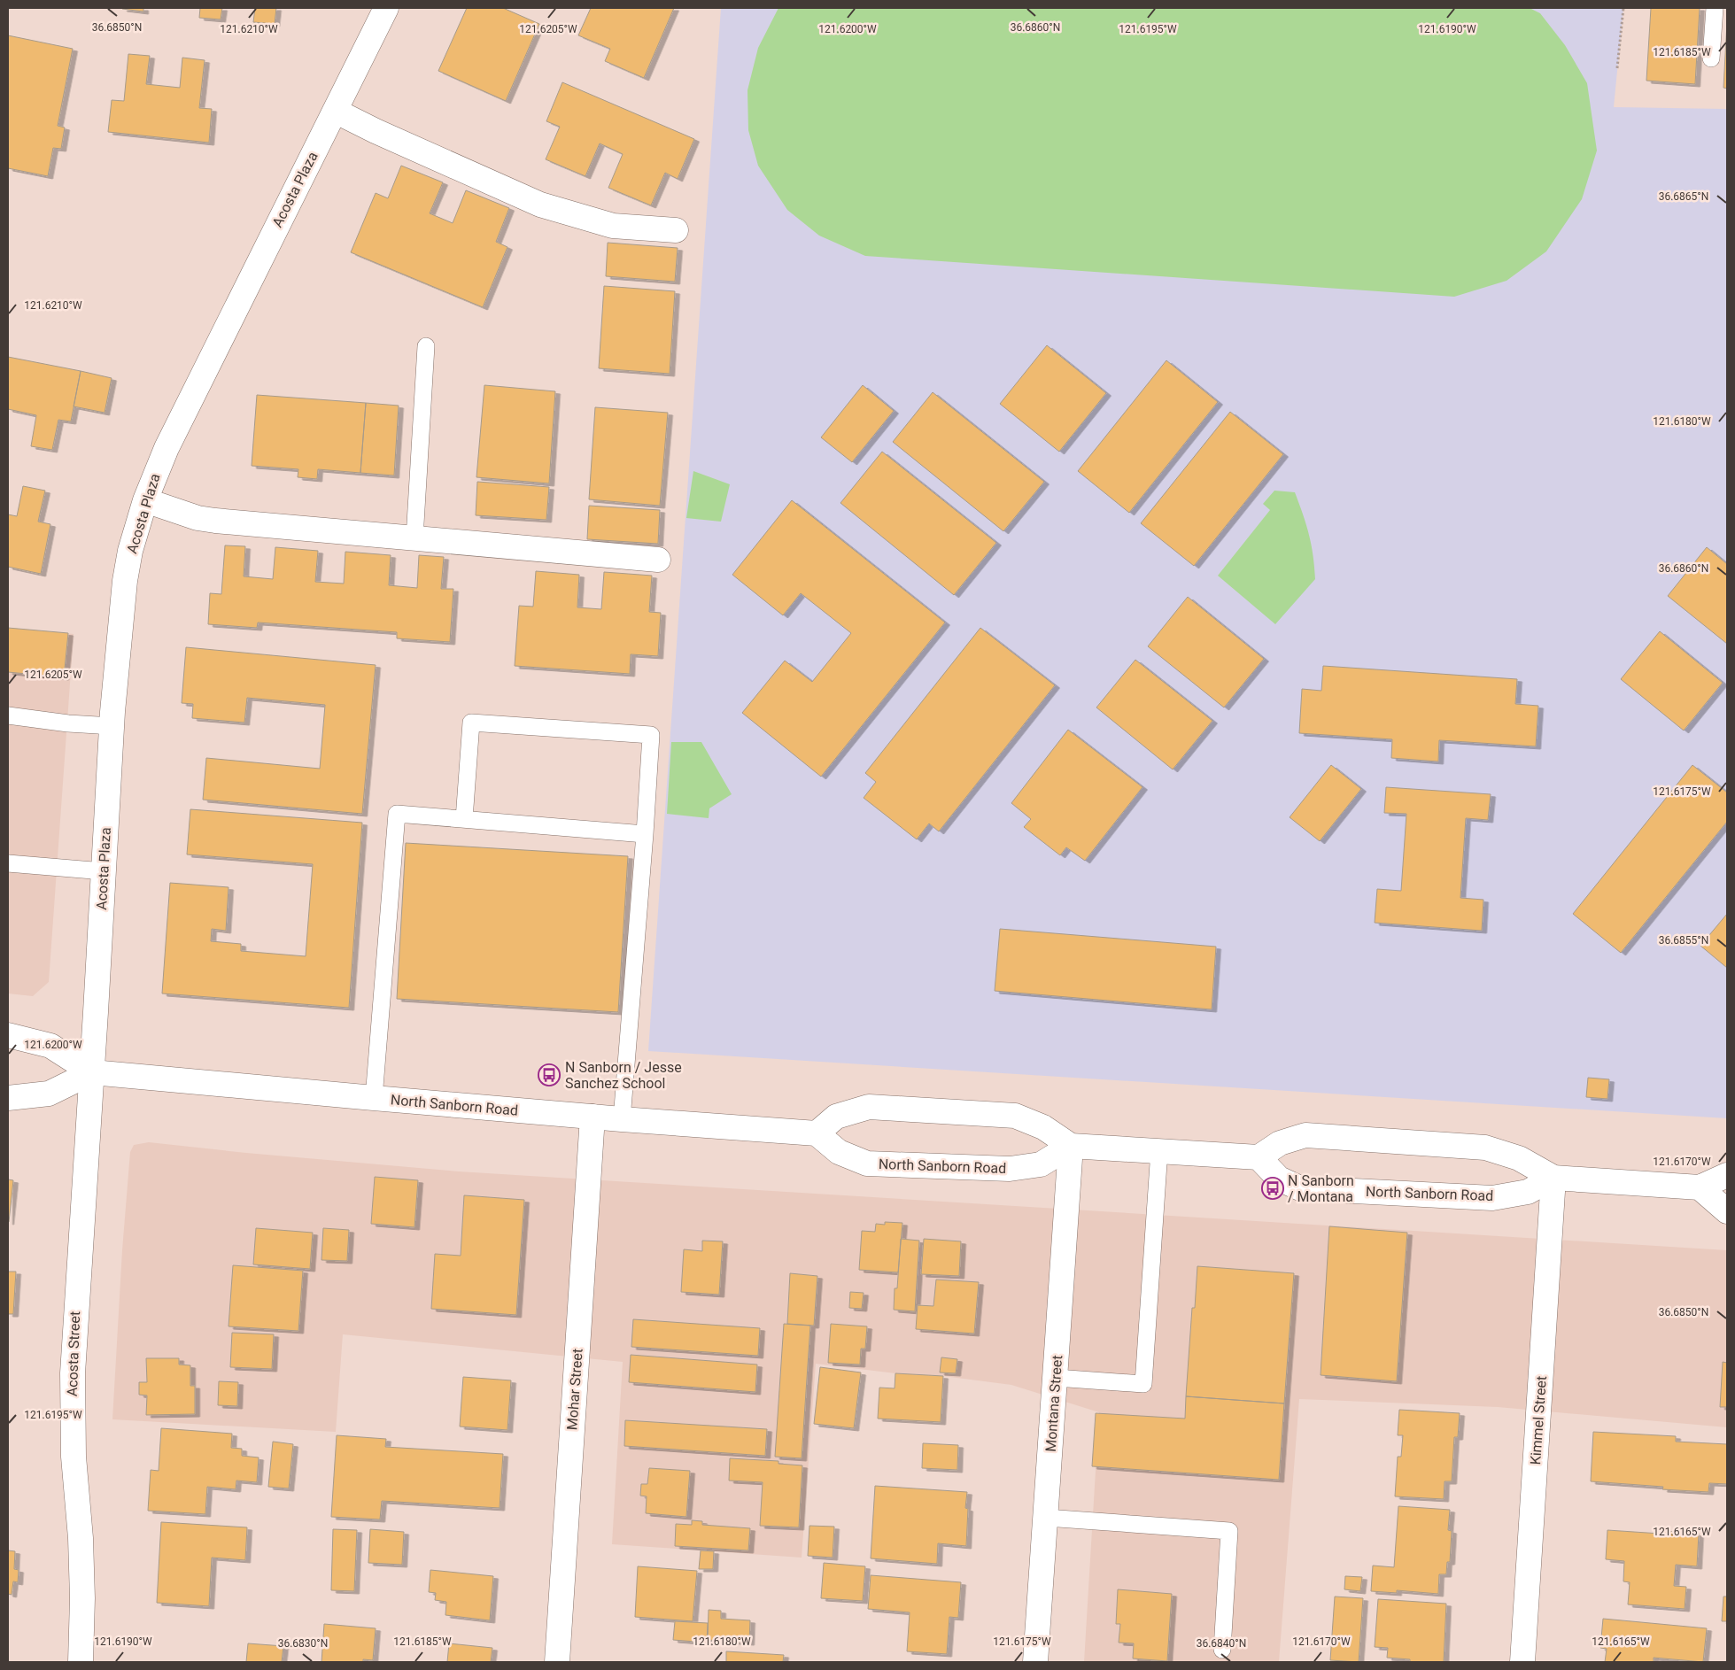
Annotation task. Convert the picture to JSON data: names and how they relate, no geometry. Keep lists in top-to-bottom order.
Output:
{
  "streets": {
    "street": [
      "Acosta Plaza",
      "North Sanborn Road",
      "Acosta Street",
      "Mohar Street",
      "Montana Street",
      "Kimmel Street"
    ]
  },
  "crossings": [
    ["Acosta Plaza", "North Sanborn Road"],
    ["Acosta Plaza", "Acosta Street"],
    ["North Sanborn Road", "Acosta Street"],
    ["North Sanborn Road", "Mohar Street"],
    ["North Sanborn Road", "Montana Street"],
    ["North Sanborn Road", "Kimmel Street"]
  ],
  "places": {
    "bus stop": ["N Sanborn / Jesse Sanchez School", "N Sanborn / Montana"]
  },
  "coordinates": [
    "36.6850°N",
    "36.6860°N",
    "121.6210°W",
    "121.6200°W",
    "121.6190°W",
    "121.6205°W",
    "121.6195°W",
    "121.6185°W",
    "36.6865°N",
    "121.6180°W",
    "121.6175°W",
    "36.6855°N",
    "121.6170°W",
    "121.6165°W",
    "36.6830°N",
    "36.6840°N"
  ]
}
